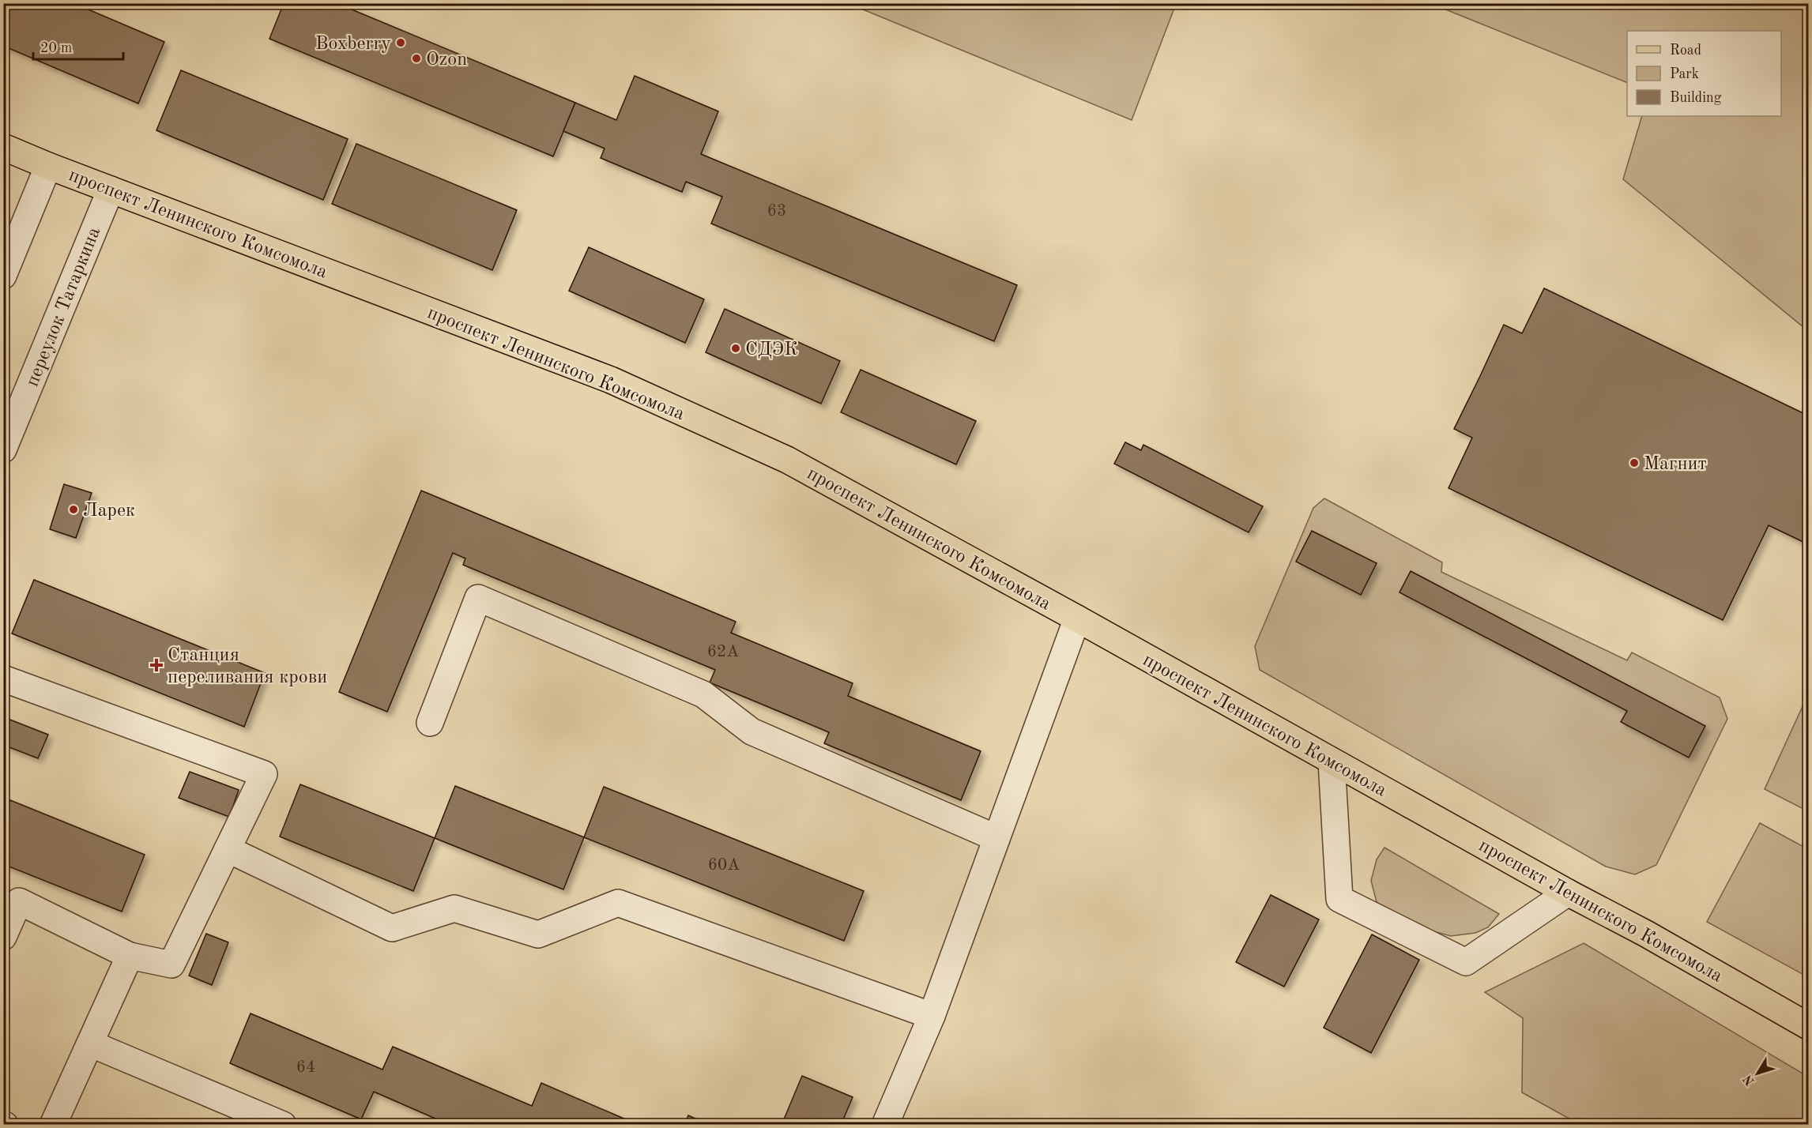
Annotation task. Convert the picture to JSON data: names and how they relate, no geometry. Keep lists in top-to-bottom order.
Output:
{
  "streets": {
    "main road": ["проспект Ленинского Комсомола"],
    "street": ["переулок Татаркина"]
  },
  "crossings": [
    ["проспект Ленинского Комсомола", "переулок Татаркина"]
  ],
  "places": {
    "other": [
      "Boxberry",
      "Ozon",
      "СДЭК",
      "Магнит",
      "Ларек"
    ],
    "health": ["Станция переливания крови"]
  },
  "house_numbers": [
    "63",
    "62А",
    "60А",
    "64"
  ],
  "legend": ["Road", "Park", "Building"],
  "scale_bar": "20 m",
  "north": "bottom left"
}
